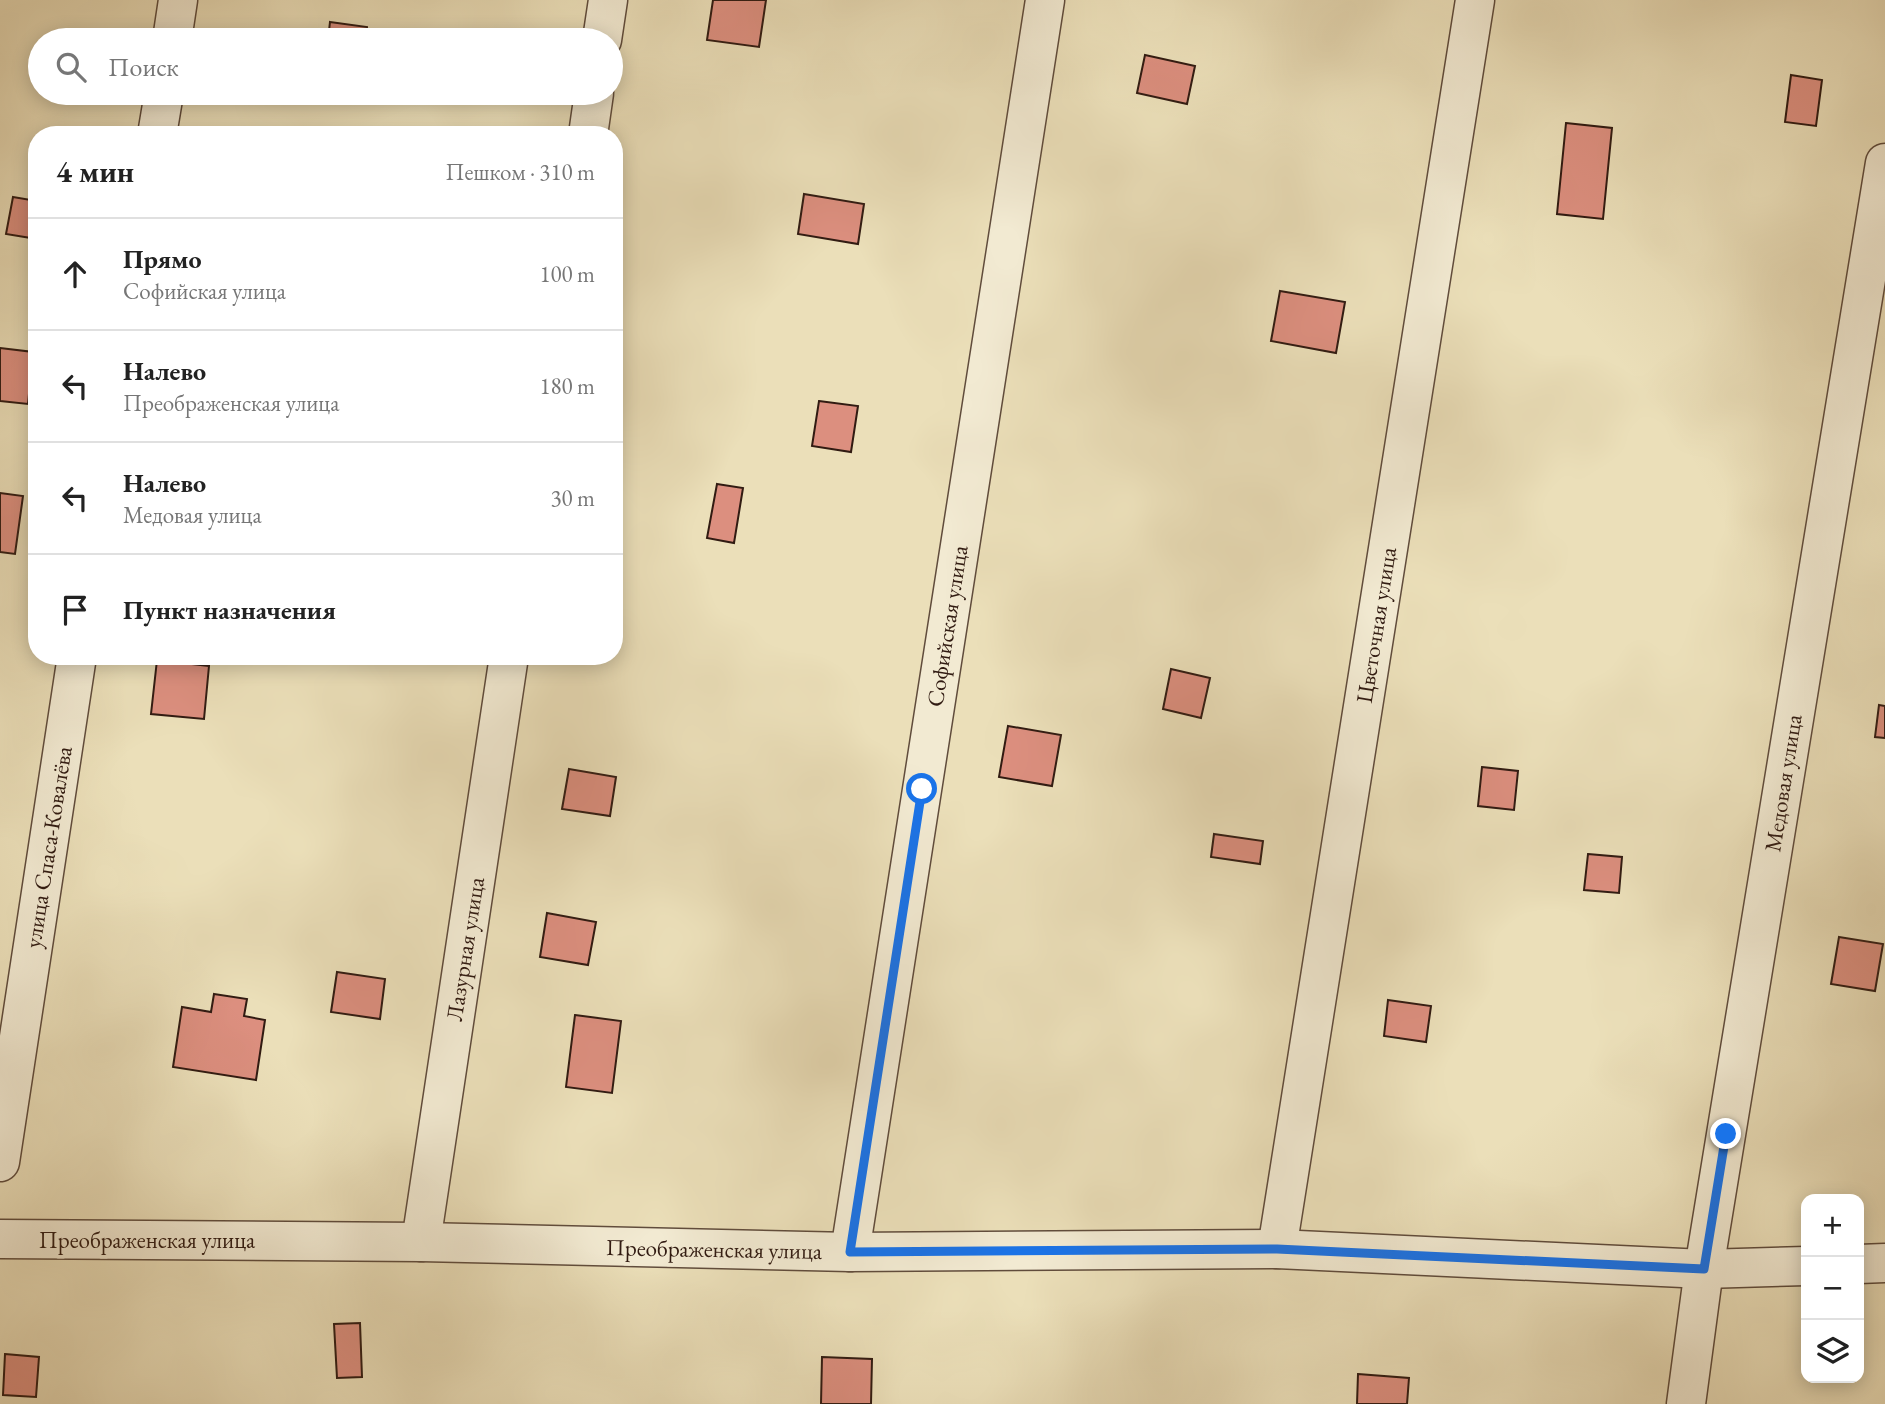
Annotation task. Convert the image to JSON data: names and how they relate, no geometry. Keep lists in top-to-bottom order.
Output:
{
  "streets": {
    "street": [
      "Цветочная улица",
      "Софийская улица",
      "Медовая улица",
      "улица Спаса-Ковалёва",
      "Лазурная улица",
      "Преображенская улица"
    ]
  },
  "crossings": [
    ["Цветочная улица", "Преображенская улица"],
    ["Софийская улица", "Преображенская улица"],
    ["Медовая улица", "Преображенская улица"],
    ["Лазурная улица", "Преображенская улица"]
  ],
  "page": {
    "search": "Поиск",
    "heading": ["4 мин", "Пешком · 310 m"],
    "list": [
      ["Прямо", "Софийская улица", "100 m"],
      ["Налево", "Преображенская улица", "180 m"],
      ["Налево", "Медовая улица", "30 m"],
      "Пункт назначения"
    ],
    "map_buttons": ["+", "−"]
  }
}
